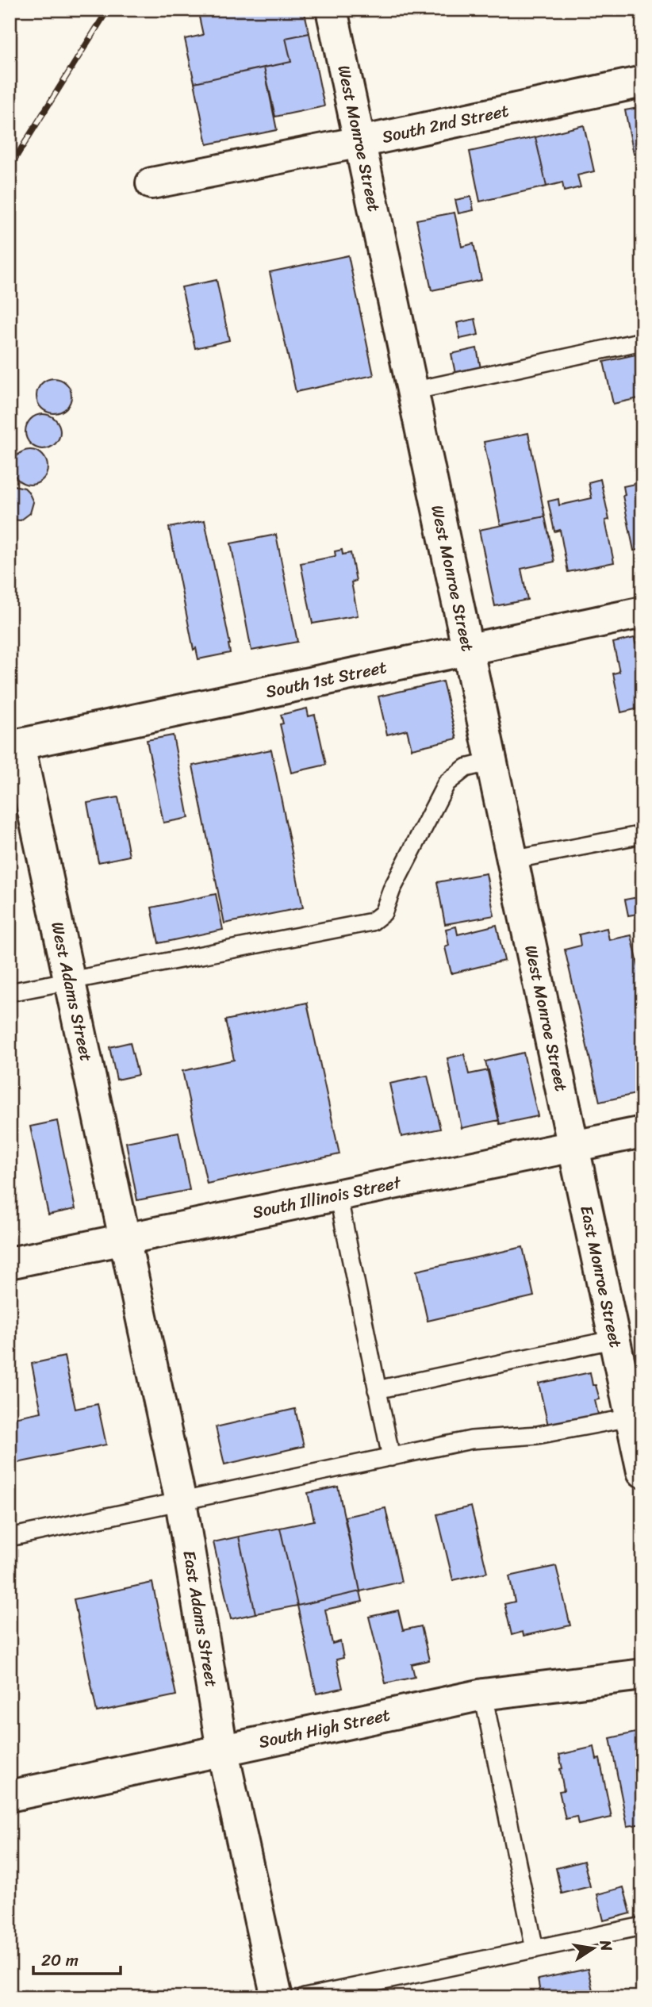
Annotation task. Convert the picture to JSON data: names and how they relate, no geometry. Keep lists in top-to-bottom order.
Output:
{
  "streets": {
    "street": [
      "South 2nd Street",
      "West Monroe Street",
      "South 1st Street",
      "West Adams Street",
      "South Illinois Street",
      "East Monroe Street",
      "East Adams Street",
      "South High Street"
    ]
  },
  "crossings": [
    ["South 2nd Street", "West Monroe Street"],
    ["West Monroe Street", "South 1st Street"],
    ["West Monroe Street", "South Illinois Street"],
    ["West Monroe Street", "East Monroe Street"],
    ["South 1st Street", "West Adams Street"],
    ["West Adams Street", "South Illinois Street"],
    ["West Adams Street", "East Adams Street"],
    ["South Illinois Street", "East Monroe Street"],
    ["South Illinois Street", "East Adams Street"],
    ["East Adams Street", "South High Street"]
  ],
  "scale_bar": "20 m",
  "north": "right"
}
